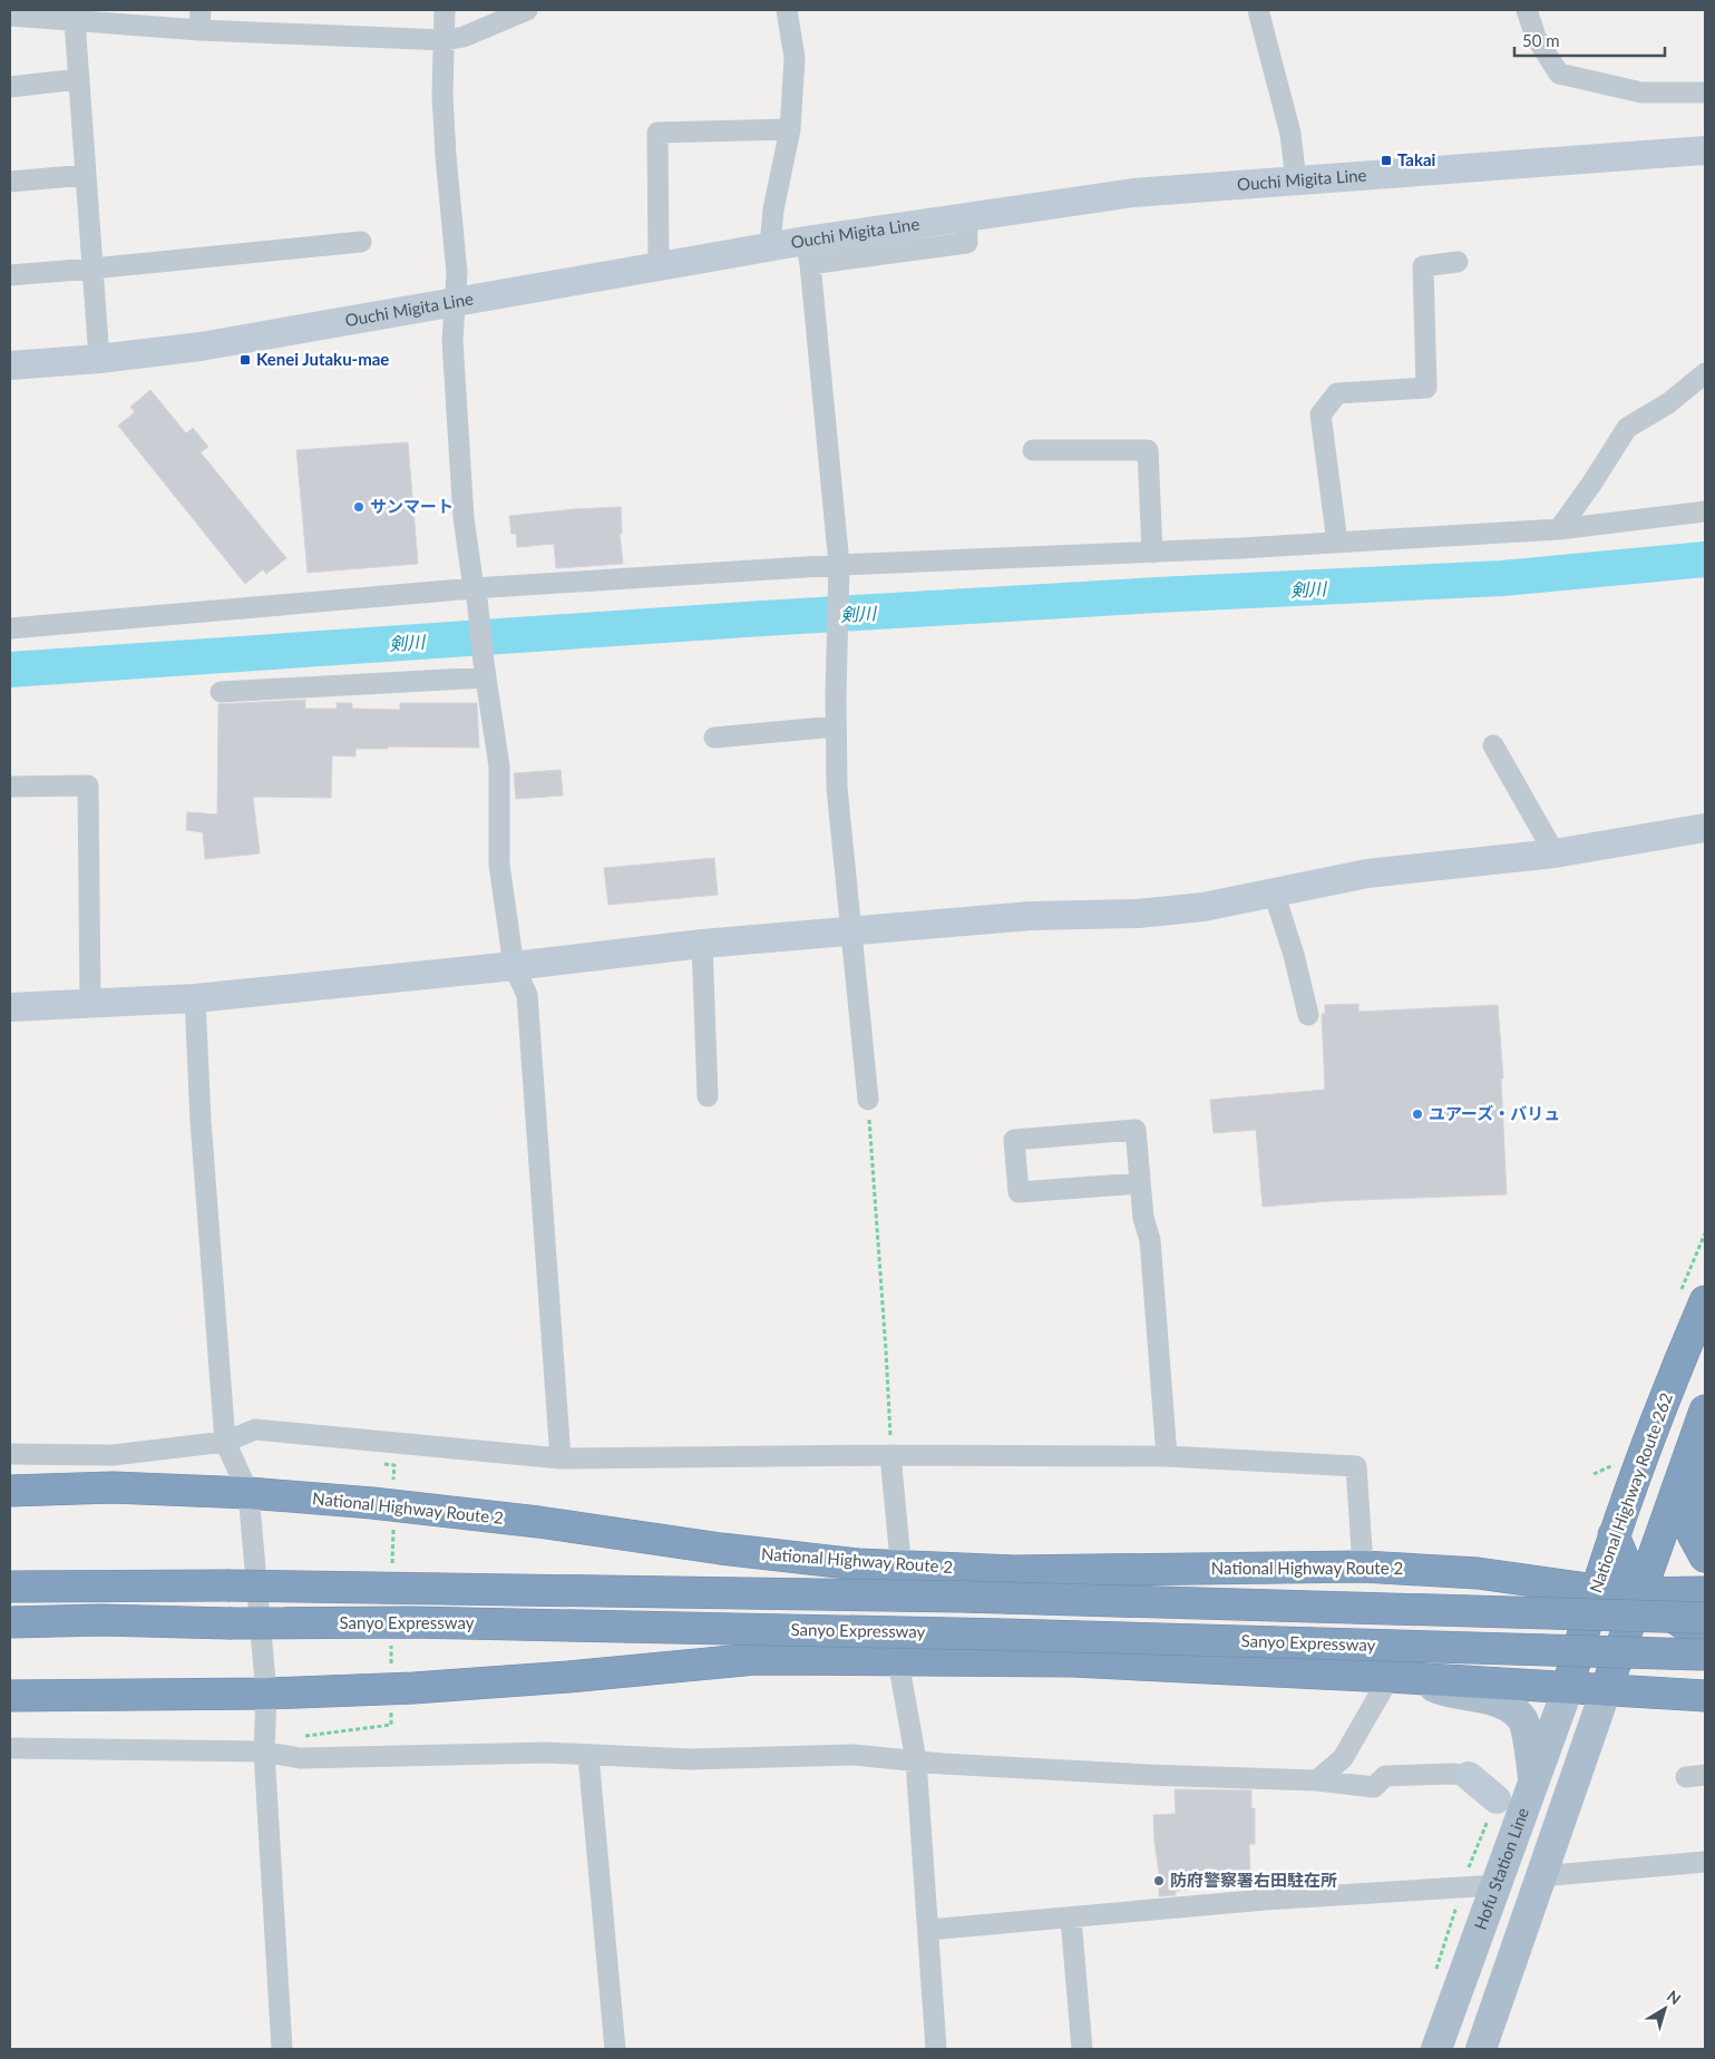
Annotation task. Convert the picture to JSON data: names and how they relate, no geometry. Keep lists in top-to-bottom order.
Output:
{
  "streets": {
    "highway": ["National Highway Route 262", "National Highway Route 2", "Sanyo Expressway"],
    "main road": ["Ouchi Migita Line", "Hofu Station Line"]
  },
  "crossings": [
    ["National Highway Route 262", "National Highway Route 2"],
    ["National Highway Route 262", "Hofu Station Line"]
  ],
  "water": ["剣川"],
  "places": {
    "transit": ["Takai", "Kenei Jutaku-mae"],
    "other": ["サンマート", "ユアーズ・バリュ", "防府警察署右田駐在所"]
  },
  "scale_bar": "50 m",
  "north": "top right"
}
